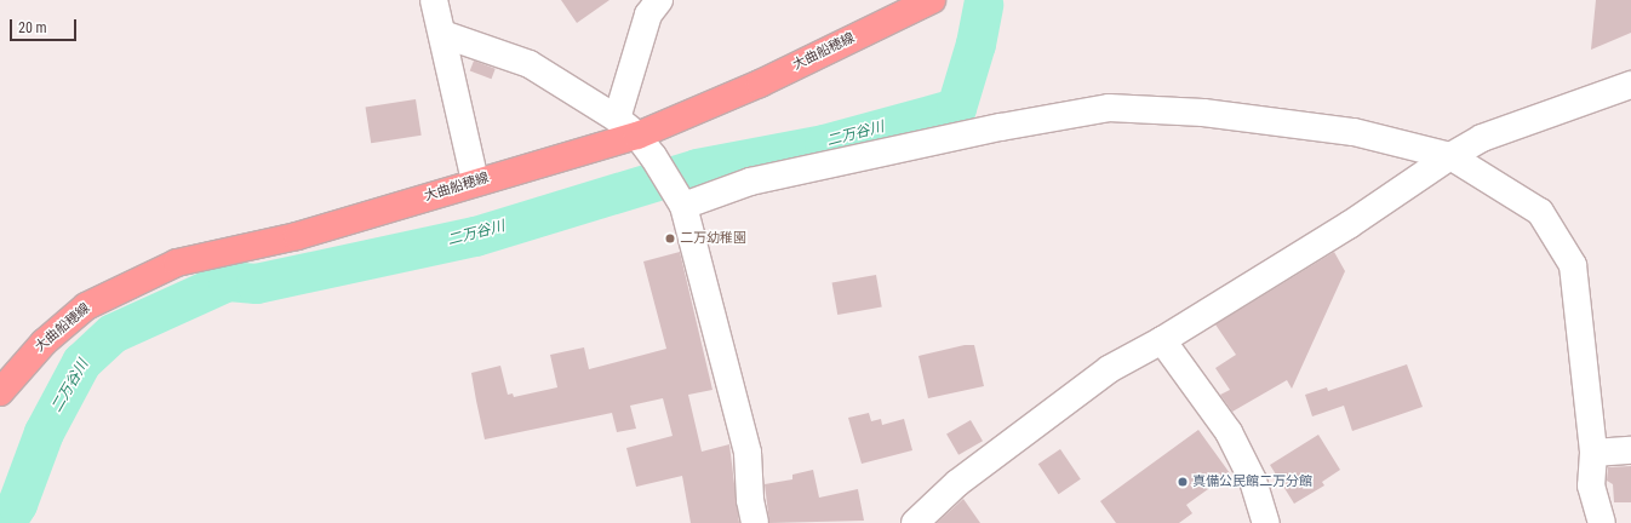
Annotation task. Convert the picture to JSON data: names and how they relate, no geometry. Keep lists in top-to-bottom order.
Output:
{
  "streets": {
    "main road": ["大曲船穂線"]
  },
  "water": ["二万谷川"],
  "places": ["二万幼稚園", "真備公民館二万分館"],
  "scale_bar": "20 m"
}
